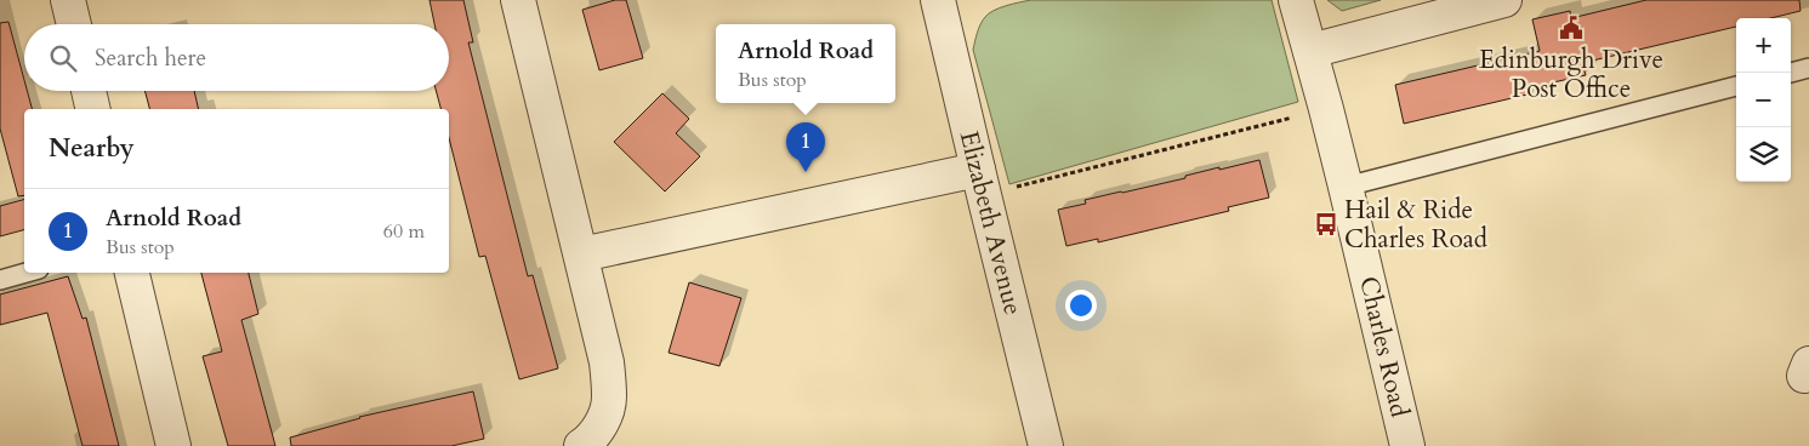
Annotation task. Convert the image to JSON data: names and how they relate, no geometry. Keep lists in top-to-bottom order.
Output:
{
  "streets": {
    "street": ["Elizabeth Avenue", "Charles Road"]
  },
  "places": {
    "public building": ["Edinburgh Drive Post Office"],
    "bus stop": ["Hail & Ride Charles Road"]
  },
  "page": {
    "map_buttons": ["+", "−"],
    "popup": ["Arnold Road", "Bus stop"],
    "search": "Search here",
    "heading": "Nearby",
    "pins": "1",
    "list": [
      {
        "mark": "1",
        "name": "Arnold Road",
        "note": "Bus stop",
        "value": "60 m"
      }
    ]
  }
}
